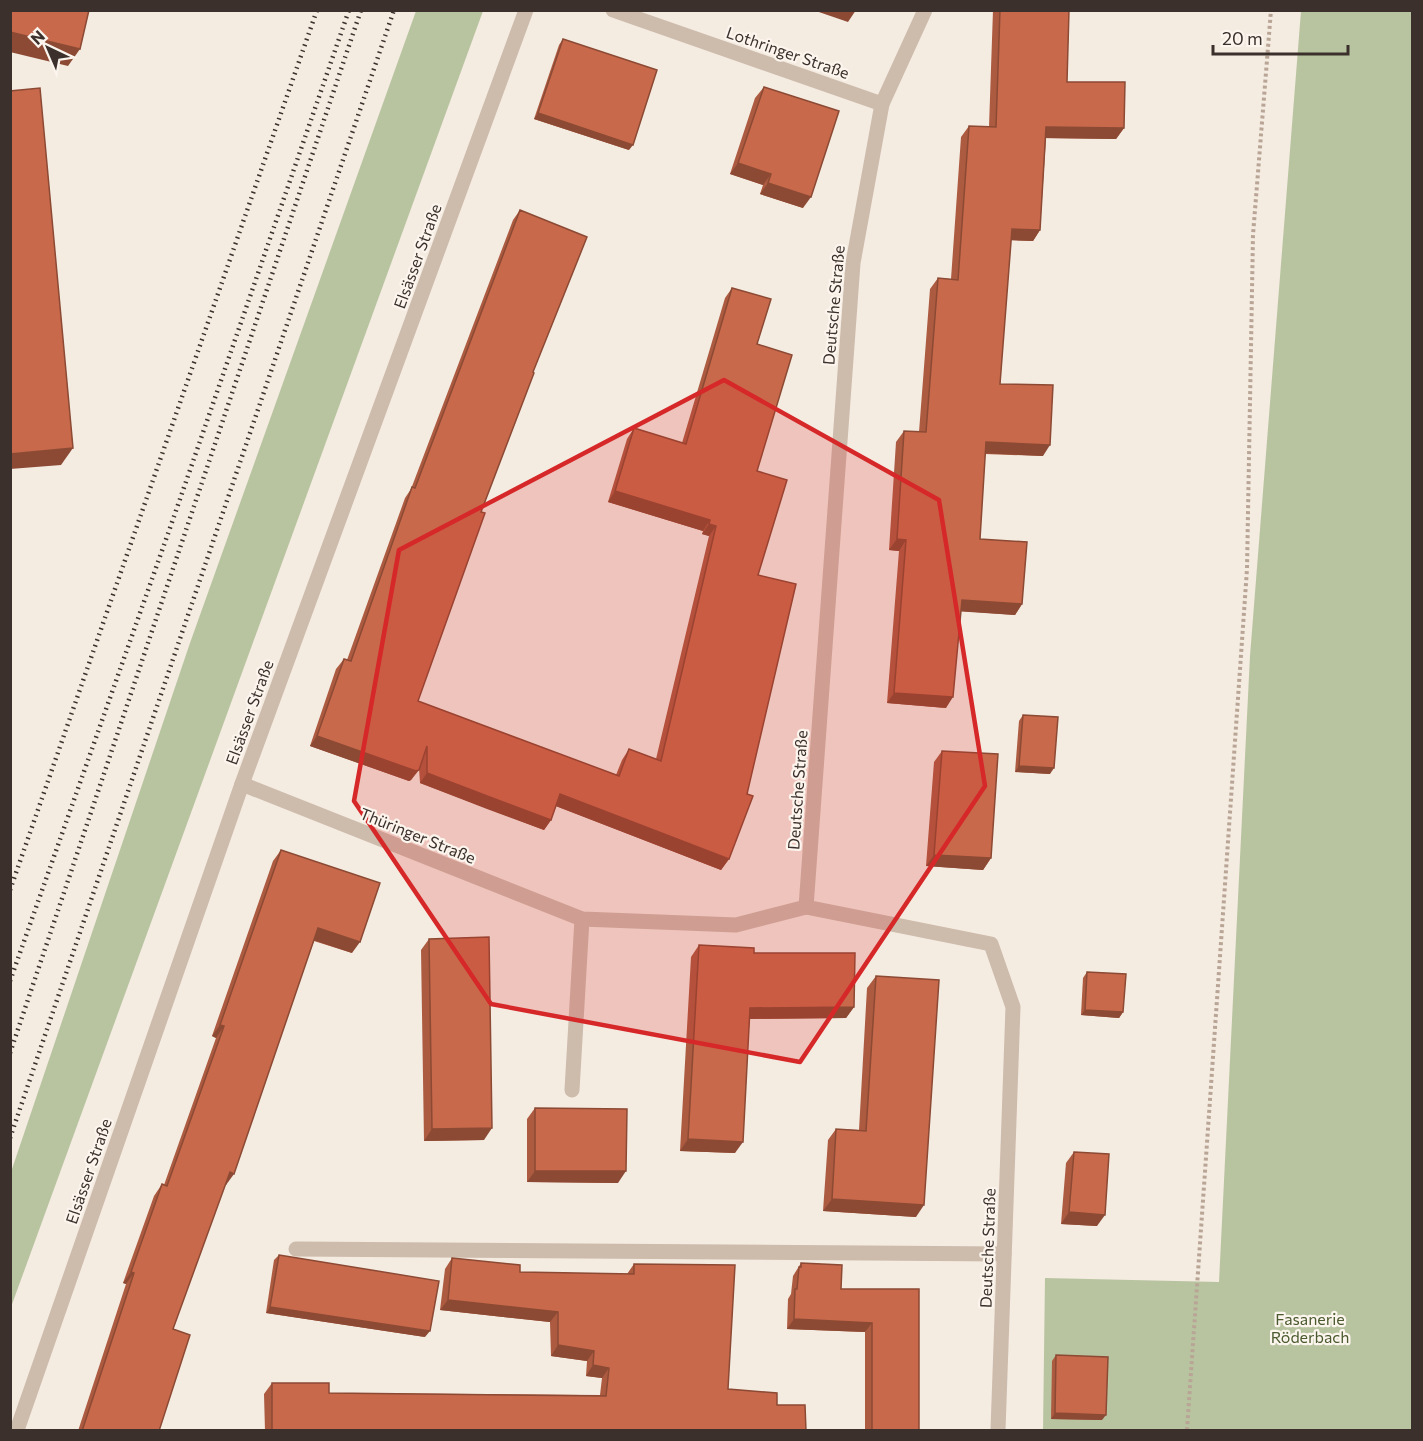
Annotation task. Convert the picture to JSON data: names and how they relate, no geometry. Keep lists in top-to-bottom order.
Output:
{
  "streets": {
    "street": [
      "Lothringer Straße",
      "Elsässer Straße",
      "Deutsche Straße",
      "Thüringer Straße"
    ]
  },
  "crossings": [
    ["Lothringer Straße", "Deutsche Straße"],
    ["Elsässer Straße", "Thüringer Straße"],
    ["Deutsche Straße", "Thüringer Straße"]
  ],
  "parks": ["Fasanerie Röderbach"],
  "scale_bar": "20 m",
  "north": "top left"
}
